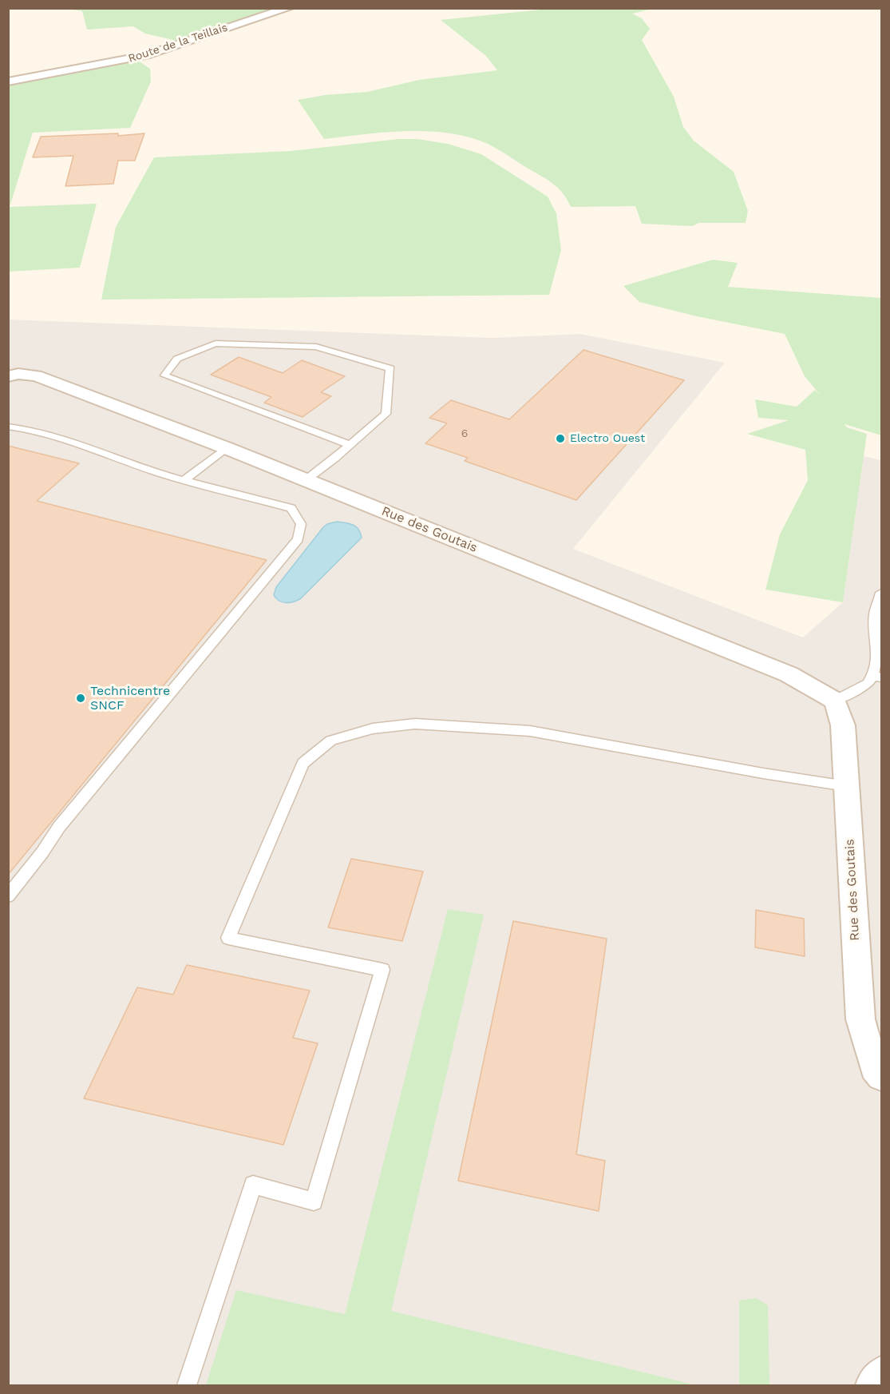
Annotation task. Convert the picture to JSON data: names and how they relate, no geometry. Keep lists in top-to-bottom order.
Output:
{
  "streets": {
    "street": ["Route de la Teillais", "Rue des Goutais"]
  },
  "places": ["Electro Ouest", "Technicentre SNCF"],
  "house_numbers": ["6"]
}
